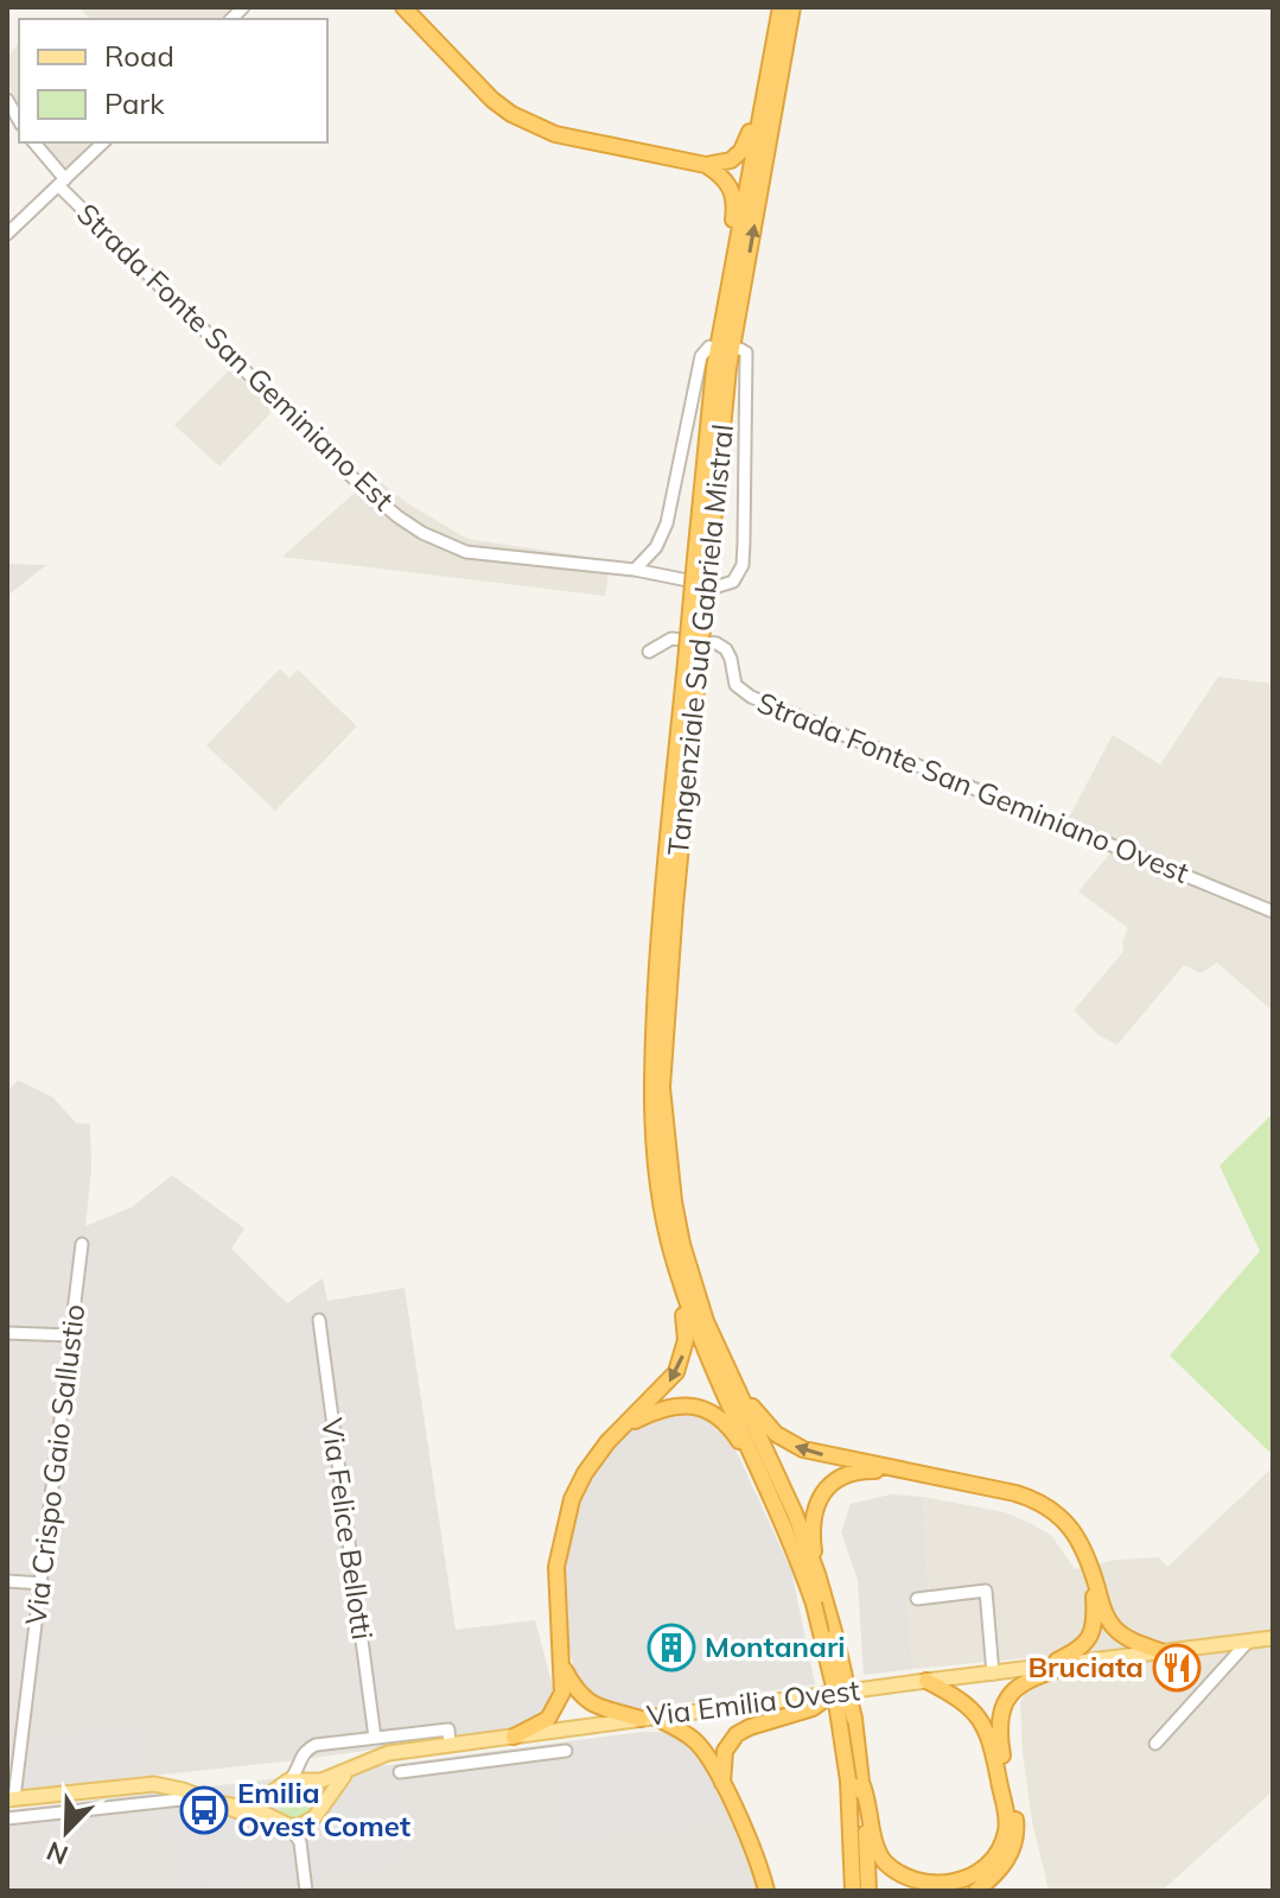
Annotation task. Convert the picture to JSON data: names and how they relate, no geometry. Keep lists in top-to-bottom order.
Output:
{
  "streets": {
    "highway": ["Tangenziale Sud Gabriela Mistral"],
    "main road": ["Via Emilia Ovest"],
    "street": [
      "Strada Fonte San Geminiano Est",
      "Strada Fonte San Geminiano Ovest",
      "Via Crispo Gaio Sallustio",
      "Via Felice Bellotti"
    ]
  },
  "places": {
    "building": ["Montanari"],
    "restaurant": ["Bruciata"],
    "bus stop": ["Emilia Ovest Comet"]
  },
  "legend": ["Road", "Park"],
  "north": "bottom left"
}
